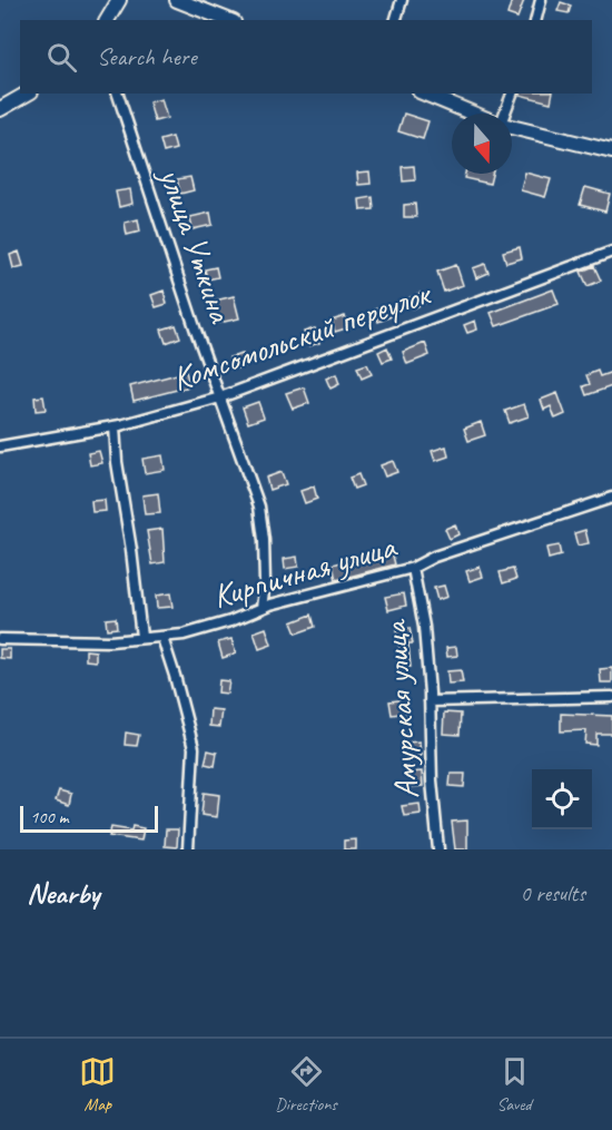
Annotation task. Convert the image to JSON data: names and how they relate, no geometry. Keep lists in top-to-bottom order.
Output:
{
  "streets": {
    "street": [
      "улица Уткина",
      "Комсомольский переулок",
      "Кирпичная улица",
      "Амурская улица"
    ]
  },
  "crossings": [
    ["улица Уткина", "Комсомольский переулок"],
    ["улица Уткина", "Кирпичная улица"],
    ["Кирпичная улица", "Амурская улица"]
  ],
  "scale_bar": "100 m",
  "north": "bottom",
  "page": {
    "search": "Search here",
    "scale": "100 m",
    "heading": ["Nearby", "0 results"],
    "nav": ["Map", "Directions", "Saved"]
  }
}
